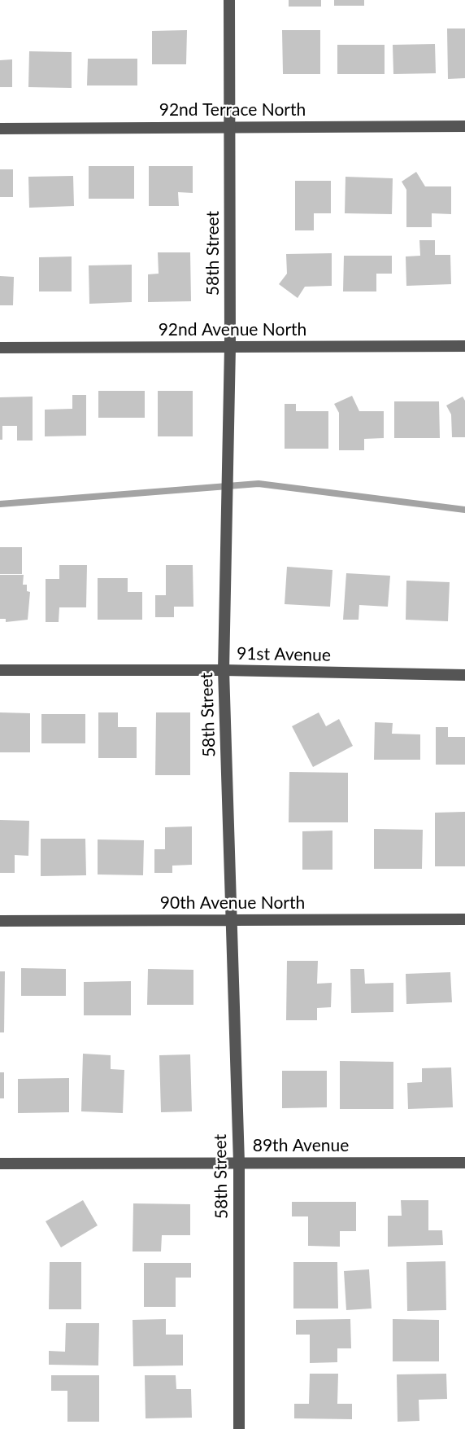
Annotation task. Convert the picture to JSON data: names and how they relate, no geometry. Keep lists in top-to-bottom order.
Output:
{
  "streets": {
    "street": [
      "92nd Terrace North",
      "58th Street",
      "92nd Avenue North",
      "91st Avenue",
      "90th Avenue North",
      "89th Avenue"
    ]
  },
  "crossings": [
    ["92nd Terrace North", "58th Street"],
    ["58th Street", "92nd Avenue North"],
    ["58th Street", "91st Avenue"],
    ["58th Street", "90th Avenue North"],
    ["58th Street", "89th Avenue"]
  ]
}
